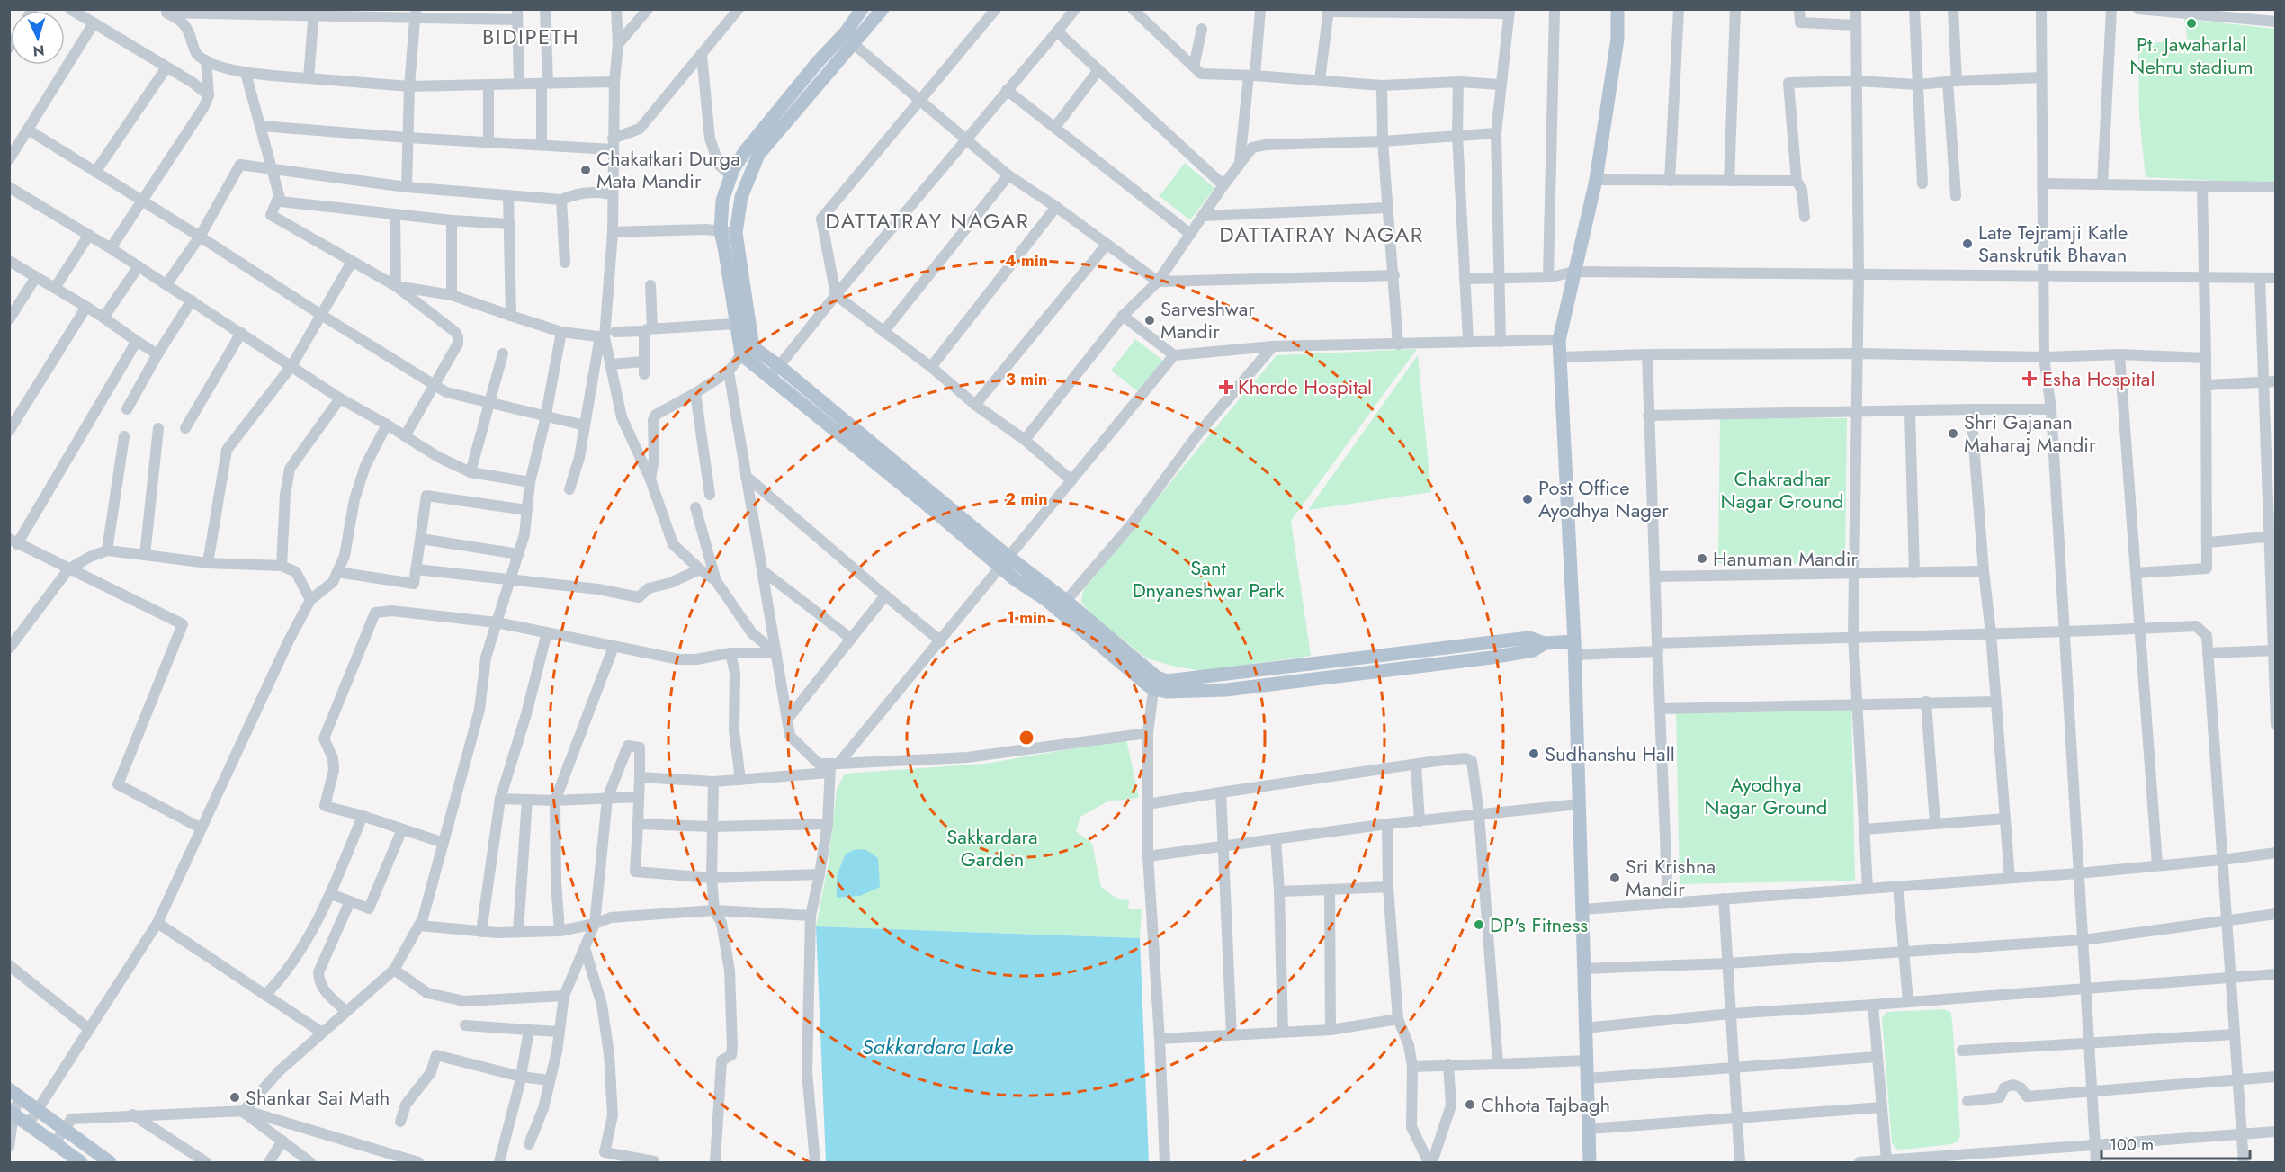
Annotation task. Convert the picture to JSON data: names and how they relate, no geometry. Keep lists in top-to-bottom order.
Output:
{
  "districts": ["BIDIPETH", "DATTATRAY NAGAR", "DATTATRAY NAGAR"],
  "water": ["Sakkardara Lake"],
  "parks": [
    "Chakradhar Nagar Ground",
    "Sant Dnyaneshwar Park",
    "Ayodhya Nagar Ground",
    "Sakkardara Garden"
  ],
  "places": {
    "other": [
      "Pt. Jawaharlal Nehru stadium",
      "Chakatkari Durga Mata Mandir",
      "Late Tejramji Katle Sanskrutik Bhavan",
      "Sarveshwar Mandir",
      "Shri Gajanan Maharaj Mandir",
      "Post Office Ayodhya Nager",
      "Hanuman Mandir",
      "Sudhanshu Hall",
      "Sri Krishna Mandir",
      "DP's Fitness",
      "Shankar Sai Math",
      "Chhota Tajbagh"
    ],
    "health": ["Esha Hospital", "Kherde Hospital"]
  },
  "scale_bar": "100 m",
  "north": "bottom",
  "rings": [
    "4 min",
    "3 min",
    "2 min",
    "1 min"
  ]
}
